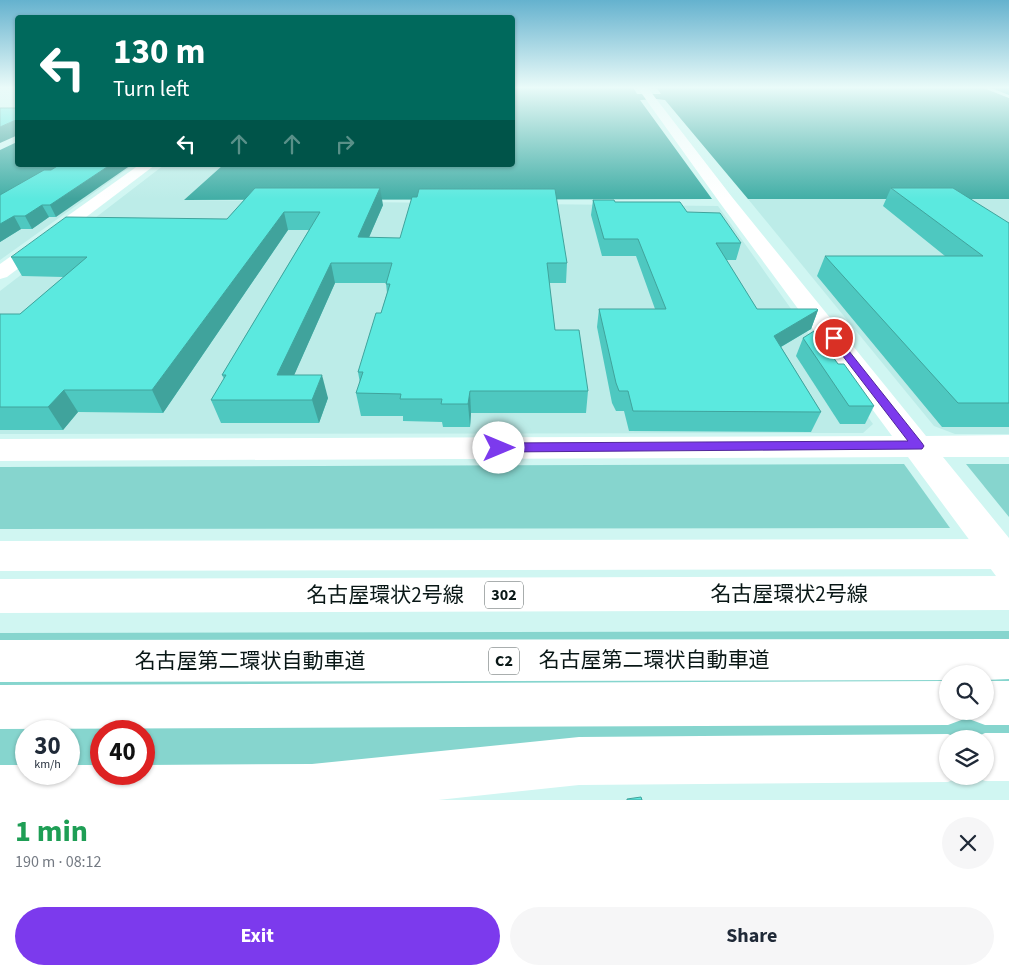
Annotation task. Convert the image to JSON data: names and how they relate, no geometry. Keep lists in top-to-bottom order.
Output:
{
  "streets": {
    "main road": [
      "名古屋環状2号線",
      "302",
      "名古屋第二環状自動車道",
      "C2"
    ]
  },
  "page": {
    "turn": ["130 m", "Turn left"],
    "speed": "30 km/h",
    "limit": "40",
    "heading": ["1 min", "190 m · 08:12"],
    "buttons": ["Exit", "Share"]
  }
}
